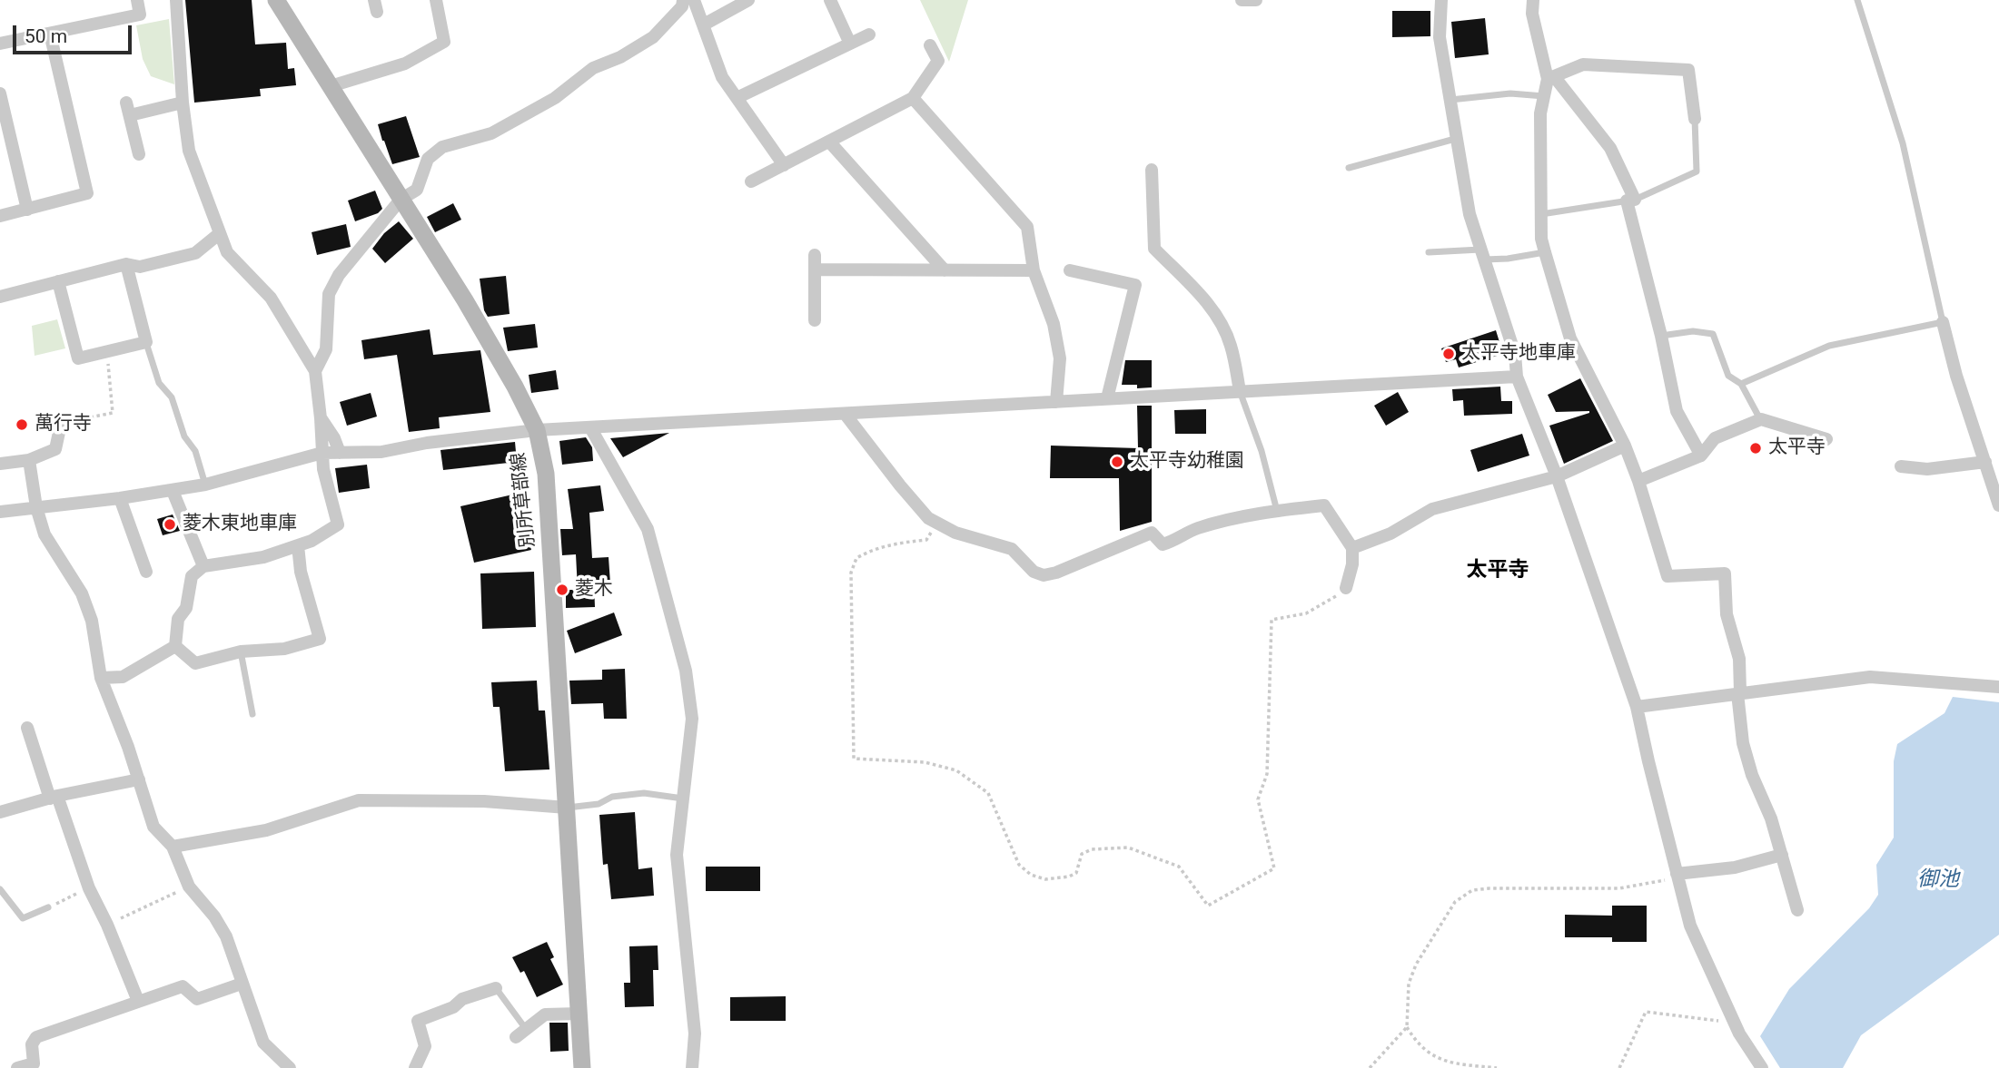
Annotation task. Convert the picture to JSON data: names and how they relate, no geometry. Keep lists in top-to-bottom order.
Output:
{
  "streets": {
    "main road": ["別所草部線"]
  },
  "districts": ["太平寺"],
  "water": ["御池"],
  "places": [
    "太平寺地車庫",
    "萬行寺",
    "太平寺",
    "太平寺幼稚園",
    "菱木東地車庫",
    "菱木"
  ],
  "scale_bar": "50 m"
}
